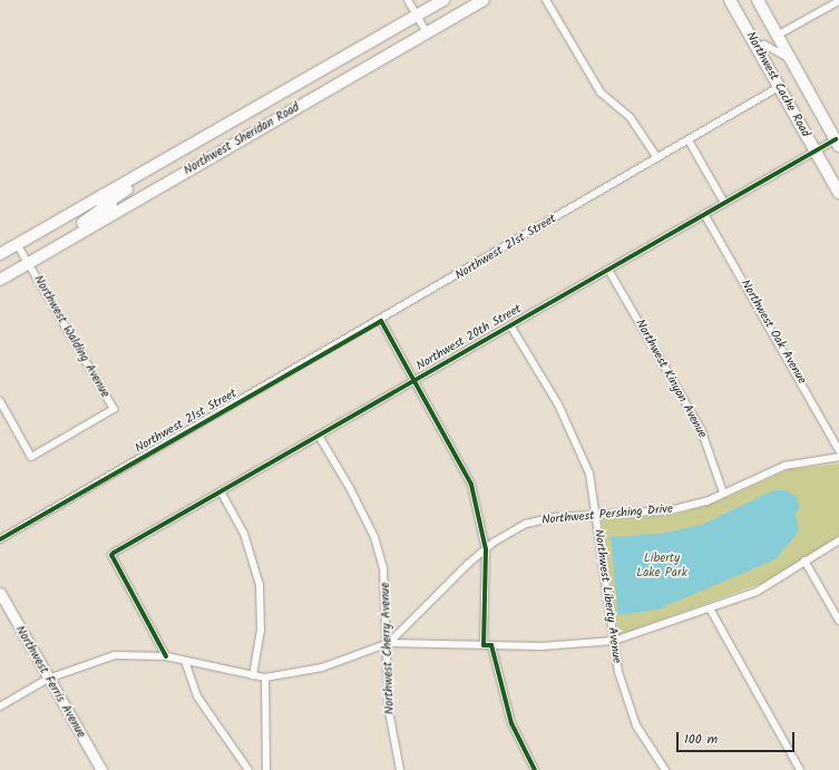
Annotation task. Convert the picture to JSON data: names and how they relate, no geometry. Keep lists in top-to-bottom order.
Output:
{
  "streets": {
    "main road": ["Northwest Cache Road", "Northwest Sheridan Road", "Northwest Ferris Avenue"],
    "street": [
      "Northwest 21st Street",
      "Northwest Oak Avenue",
      "Northwest Walding Avenue",
      "Northwest 20th Street",
      "Northwest Kinyon Avenue",
      "Northwest Pershing Drive",
      "Northwest Liberty Avenue",
      "Northwest Cherry Avenue"
    ]
  },
  "crossings": [
    ["Northwest Cache Road", "Northwest 21st Street"],
    ["Northwest Cache Road", "Northwest 20th Street"],
    ["Northwest Sheridan Road", "Northwest Walding Avenue"],
    ["Northwest Oak Avenue", "Northwest 20th Street"],
    ["Northwest 20th Street", "Northwest Kinyon Avenue"],
    ["Northwest 20th Street", "Northwest Pershing Drive"],
    ["Northwest 20th Street", "Northwest Liberty Avenue"],
    ["Northwest 20th Street", "Northwest Cherry Avenue"],
    ["Northwest Kinyon Avenue", "Northwest Pershing Drive"],
    ["Northwest Pershing Drive", "Northwest Liberty Avenue"],
    ["Northwest Pershing Drive", "Northwest Cherry Avenue"],
    ["Northwest Pershing Drive", "Northwest Ferris Avenue"]
  ],
  "parks": ["Liberty Lake Park"],
  "scale_bar": "100 m"
}
